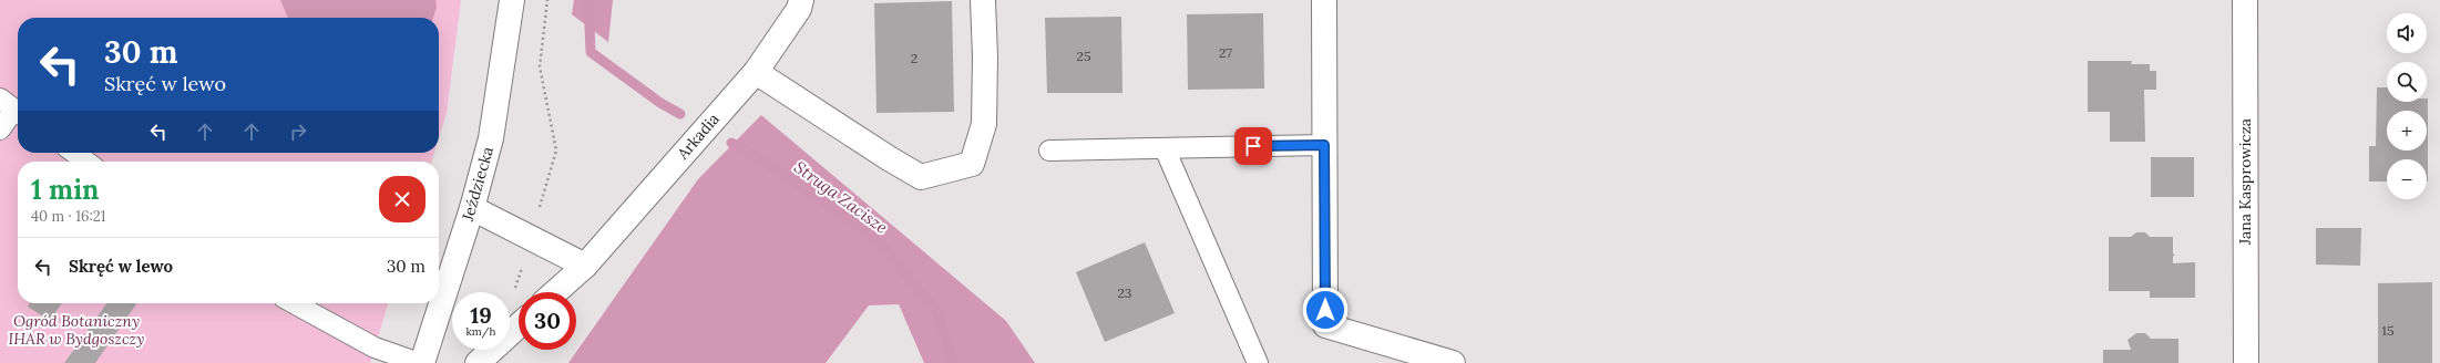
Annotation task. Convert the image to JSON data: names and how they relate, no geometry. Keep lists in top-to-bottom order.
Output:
{
  "streets": {
    "street": ["Arkadia", "Jana Kasprowicza", "Jeździecka"]
  },
  "water": ["Struga Zacisze"],
  "parks": ["Ogród Botaniczny IHAR w Bydgoszczy"],
  "house_numbers": [
    "27",
    "25",
    "2",
    "23",
    "15"
  ],
  "page": {
    "map_buttons": ["+", "−"],
    "turn": ["30 m", "Skręć w lewo"],
    "heading": ["1 min", "40 m · 16:21"],
    "list": [
      {
        "name": "Skręć w lewo",
        "value": "30 m"
      }
    ],
    "speed": "19 km/h",
    "limit": "30"
  }
}
